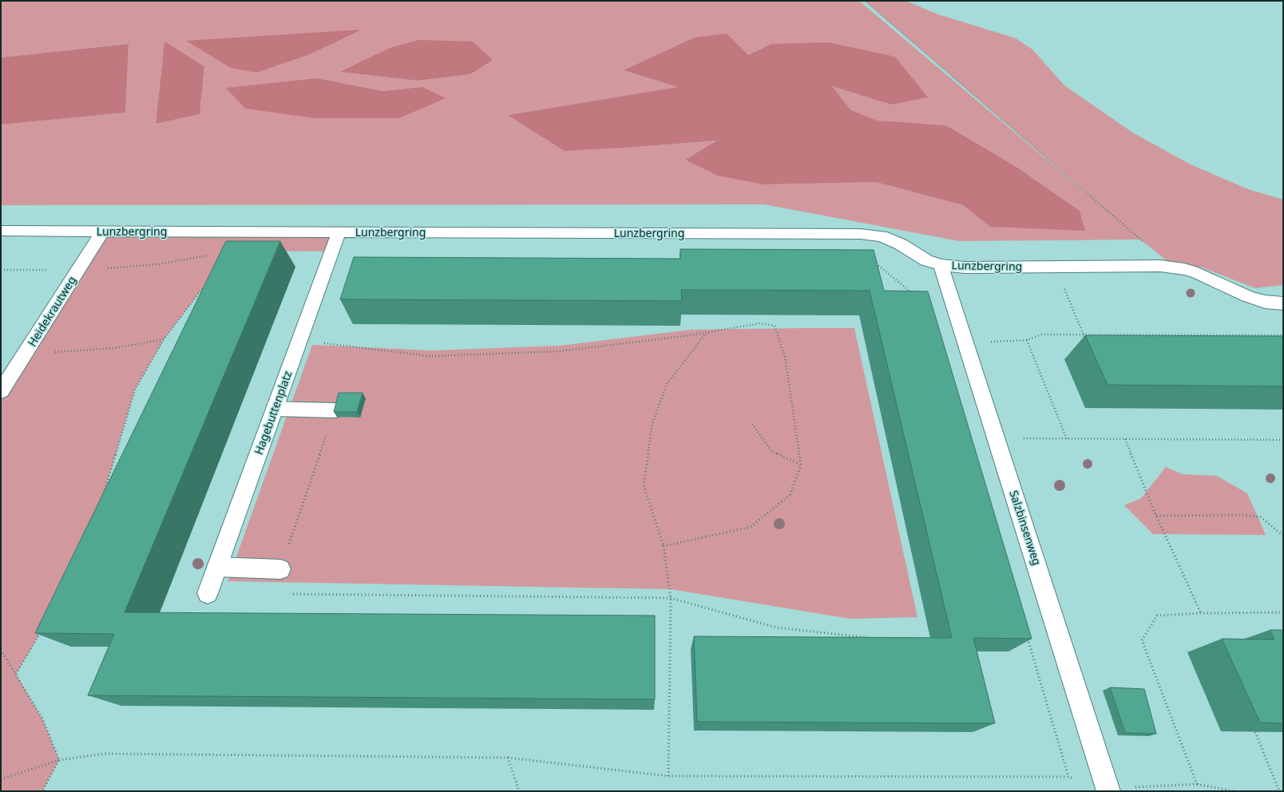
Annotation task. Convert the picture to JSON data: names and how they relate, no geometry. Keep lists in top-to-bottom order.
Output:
{
  "streets": {
    "street": [
      "Lunzbergring",
      "Heidekrautweg",
      "Hagebuttenplatz",
      "Salzbinsenweg"
    ]
  },
  "crossings": [
    ["Lunzbergring", "Heidekrautweg"],
    ["Lunzbergring", "Hagebuttenplatz"],
    ["Lunzbergring", "Salzbinsenweg"]
  ]
}
